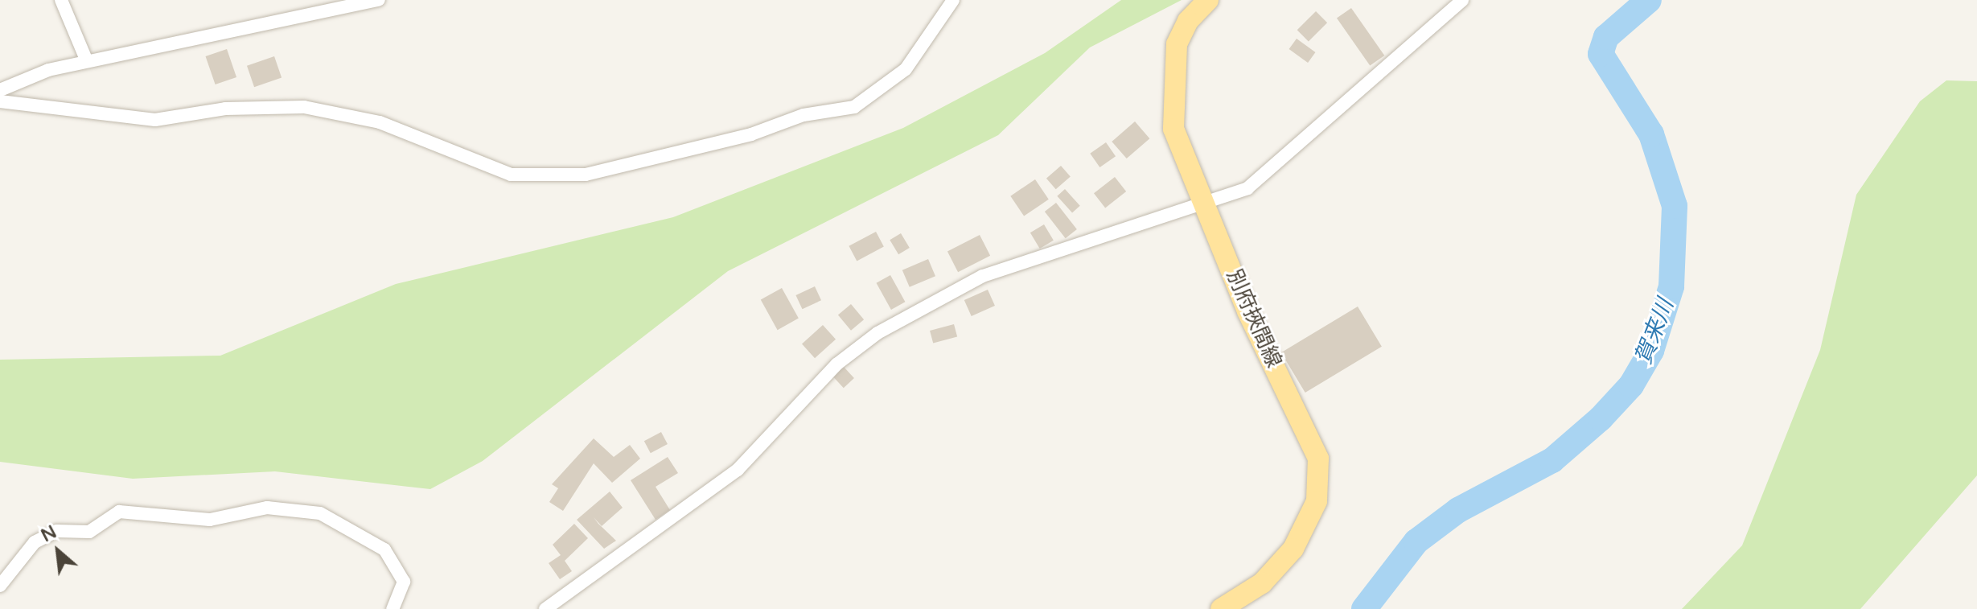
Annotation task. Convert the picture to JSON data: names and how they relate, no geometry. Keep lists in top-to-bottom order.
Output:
{
  "streets": {
    "main road": ["別府挾間線"]
  },
  "water": ["賀来川"],
  "north": "top left"
}
